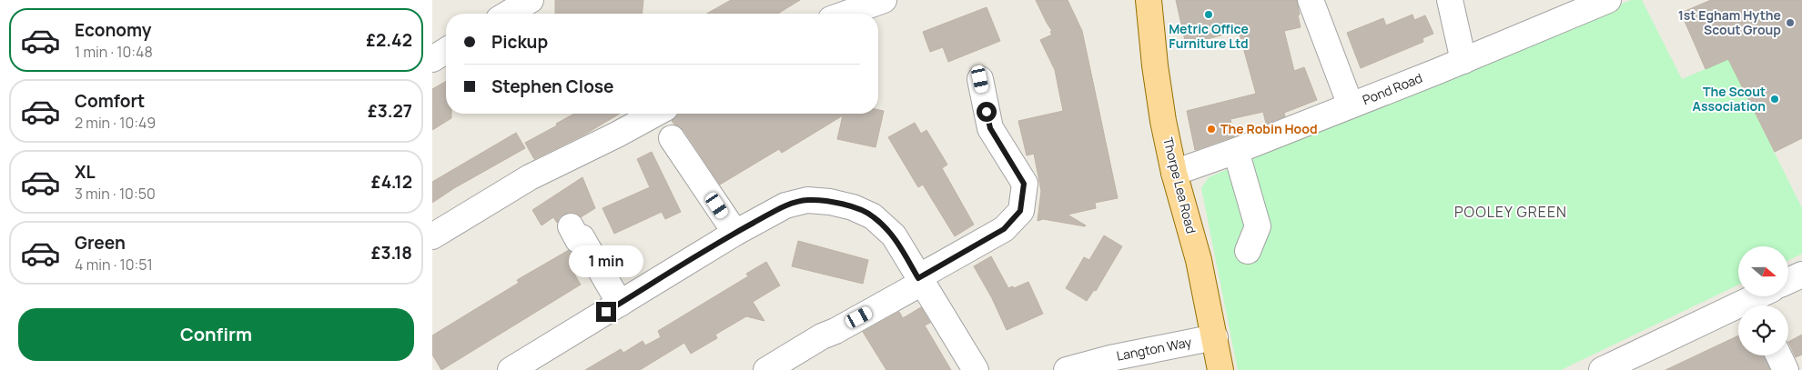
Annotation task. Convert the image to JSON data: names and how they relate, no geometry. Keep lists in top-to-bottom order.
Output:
{
  "streets": {
    "main road": ["Thorpe Lea Road"],
    "street": ["Pond Road", "Langton Way"]
  },
  "crossings": [
    ["Pond Road", "Thorpe Lea Road"],
    ["Thorpe Lea Road", "Langton Way"]
  ],
  "districts": ["POOLEY GREEN"],
  "places": [
    "Metric Office Furniture Ltd",
    "1st Egham Hythe Scout Group",
    "The Scout Association",
    "The Robin Hood"
  ],
  "north": "right",
  "page": {
    "list": [
      {
        "name": "Economy",
        "note": "1 min · 10:48",
        "value": "£2.42"
      },
      {
        "name": "Comfort",
        "note": "2 min · 10:49",
        "value": "£3.27"
      },
      {
        "name": "XL",
        "note": "3 min · 10:50",
        "value": "£4.12"
      },
      {
        "name": "Green",
        "note": "4 min · 10:51",
        "value": "£3.18"
      }
    ],
    "banner": ["Pickup", "Stephen Close"],
    "bubble": "1 min",
    "buttons": "Confirm"
  }
}
